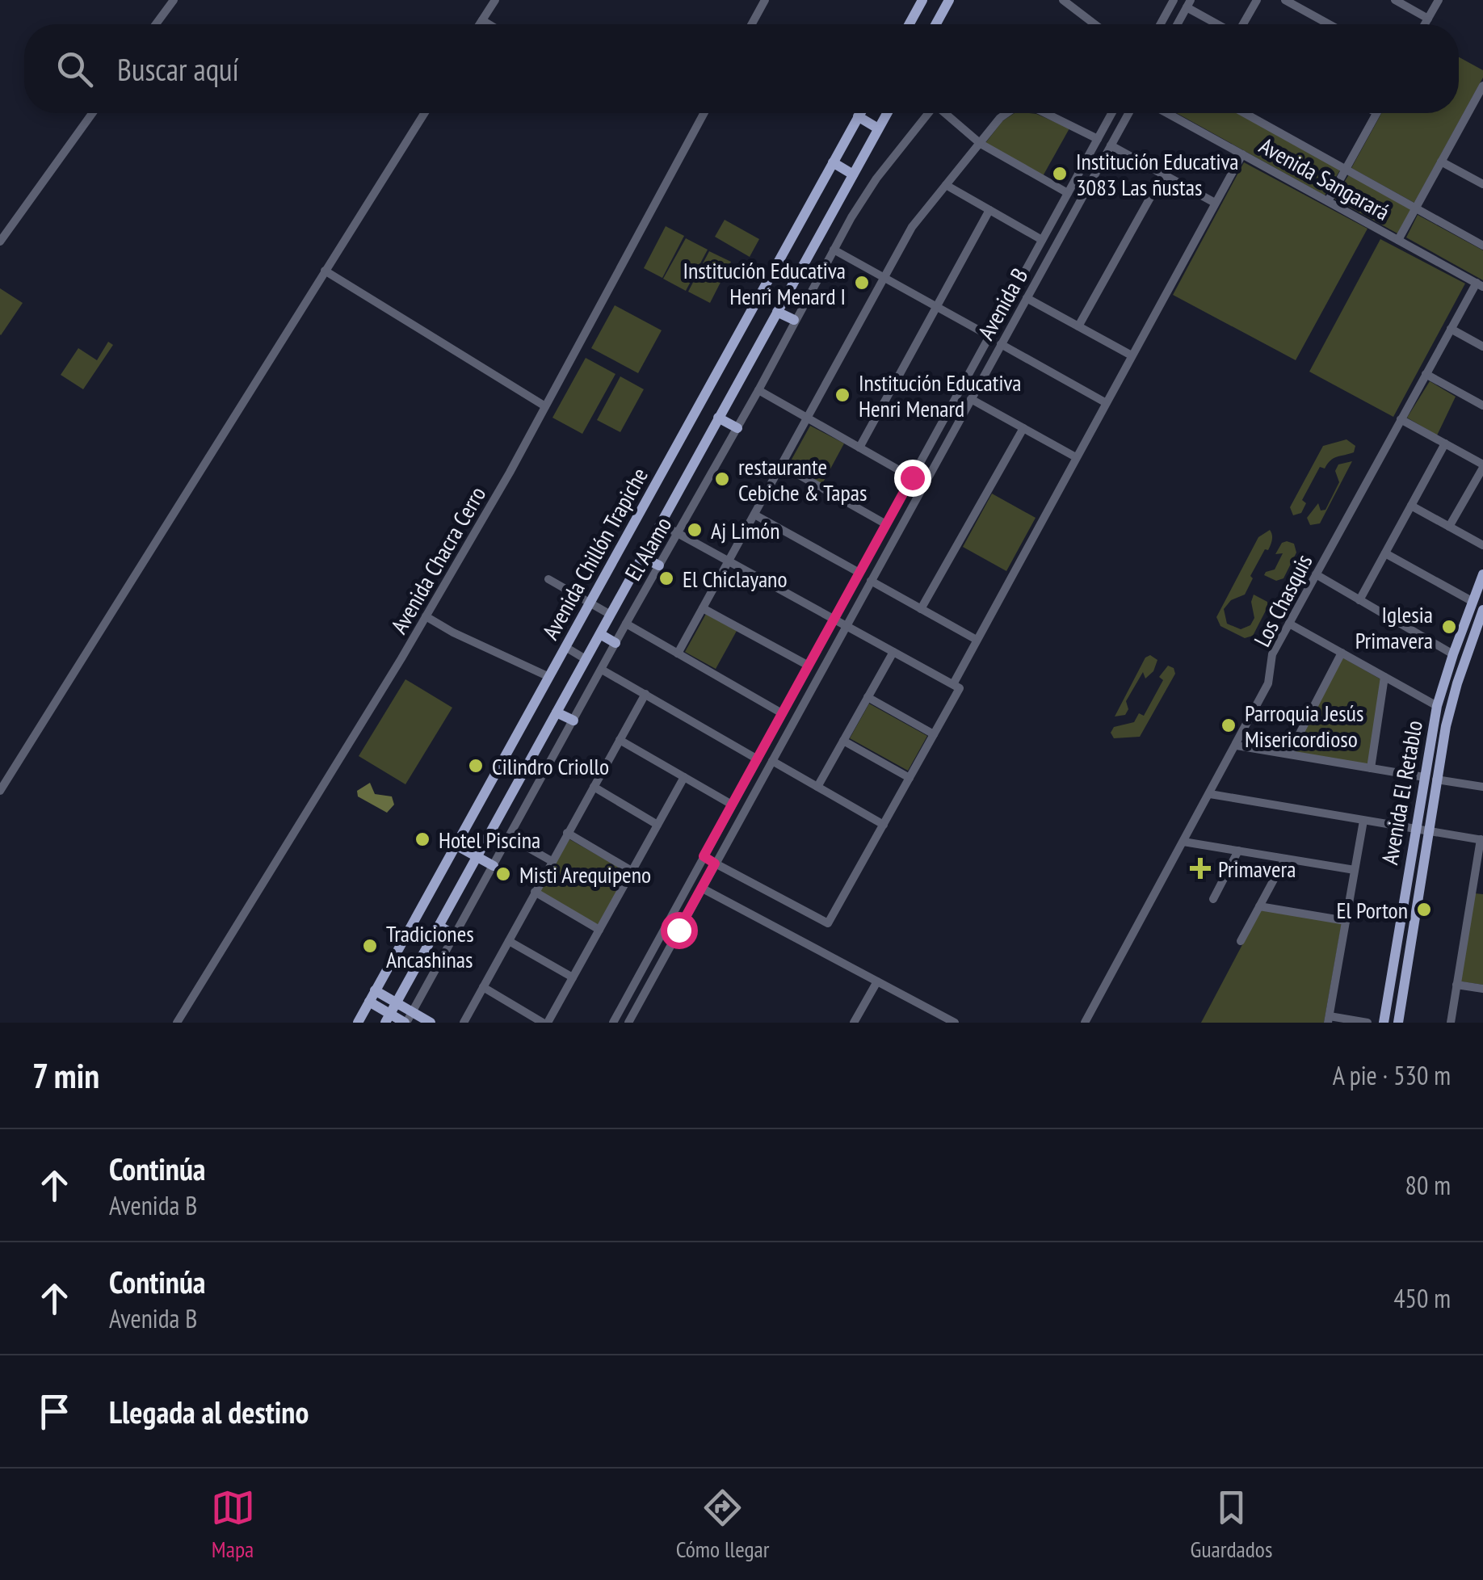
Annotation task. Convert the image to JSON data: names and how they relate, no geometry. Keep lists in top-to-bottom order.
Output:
{
  "streets": {
    "main road": ["Avenida Chillón Trapiche", "Avenida El Retablo"],
    "street": [
      "Avenida Sangarará",
      "Avenida B",
      "El Alamo",
      "Avenida Chacra Cerro",
      "Los Chasquis"
    ]
  },
  "crossings": [
    ["Avenida Sangarará", "Los Chasquis"]
  ],
  "places": {
    "other": [
      "Institución Educativa 3083 Las ñustas",
      "Institución Educativa Henri Menard I",
      "Institución Educativa Henri Menard",
      "restaurante Cebiche & Tapas",
      "Aj Limón",
      "El Chiclayano",
      "Iglesia Primavera",
      "Parroquia Jesús Misericordioso",
      "Cilindro Criollo",
      "Hotel Piscina",
      "Misti Arequipeno",
      "El Porton",
      "Tradiciones Ancashinas"
    ],
    "health": ["Primavera"]
  },
  "page": {
    "search": "Buscar aquí",
    "heading": ["7 min", "A pie · 530 m"],
    "list": [
      ["Continúa", "Avenida B", "80 m"],
      ["Continúa", "Avenida B", "450 m"],
      "Llegada al destino"
    ],
    "nav": ["Mapa", "Cómo llegar", "Guardados"]
  }
}
